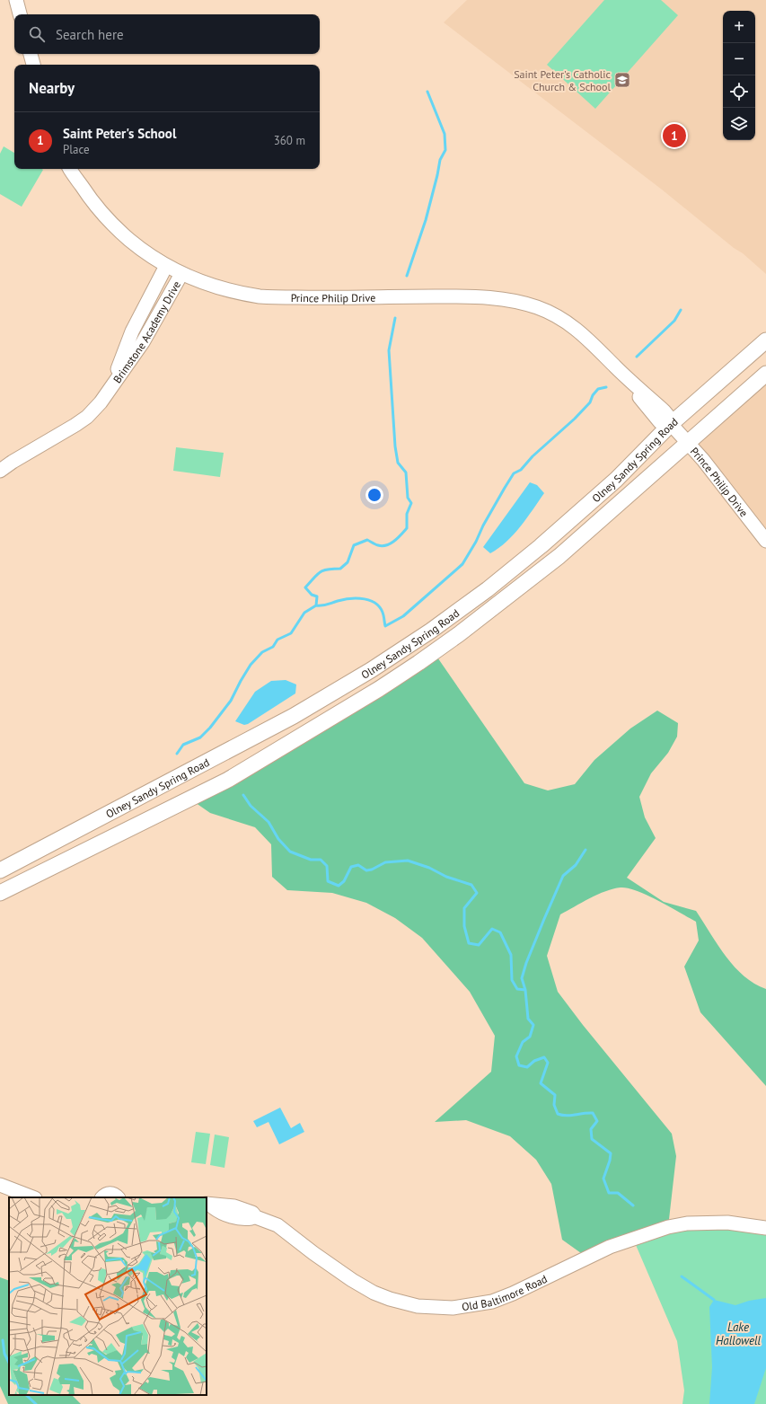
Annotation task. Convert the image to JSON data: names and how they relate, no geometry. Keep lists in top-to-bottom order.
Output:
{
  "streets": {
    "main road": ["Olney Sandy Spring Road"],
    "street": ["Prince Philip Drive", "Brimstone Academy Drive", "Old Baltimore Road"]
  },
  "crossings": [
    ["Prince Philip Drive", "Brimstone Academy Drive"],
    ["Prince Philip Drive", "Olney Sandy Spring Road"]
  ],
  "water": ["Lake Hallowell"],
  "places": {
    "school or university": ["Saint Peter's Catholic Church & School"]
  },
  "page": {
    "map_buttons": ["+", "−"],
    "search": "Search here",
    "heading": "Nearby",
    "list": [
      {
        "mark": "1",
        "name": "Saint Peter's School",
        "note": "Place",
        "value": "360 m"
      }
    ],
    "pins": "1"
  }
}
